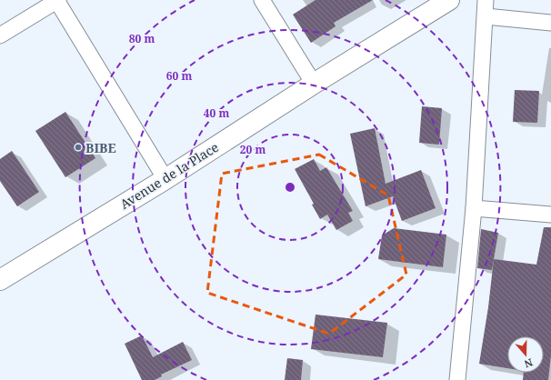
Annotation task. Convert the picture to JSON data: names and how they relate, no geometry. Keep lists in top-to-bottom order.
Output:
{
  "streets": {
    "street": ["Avenue de la Place"]
  },
  "places": ["BIBE"],
  "north": "bottom",
  "rings": [
    "80 m",
    "60 m",
    "40 m",
    "20 m"
  ]
}
